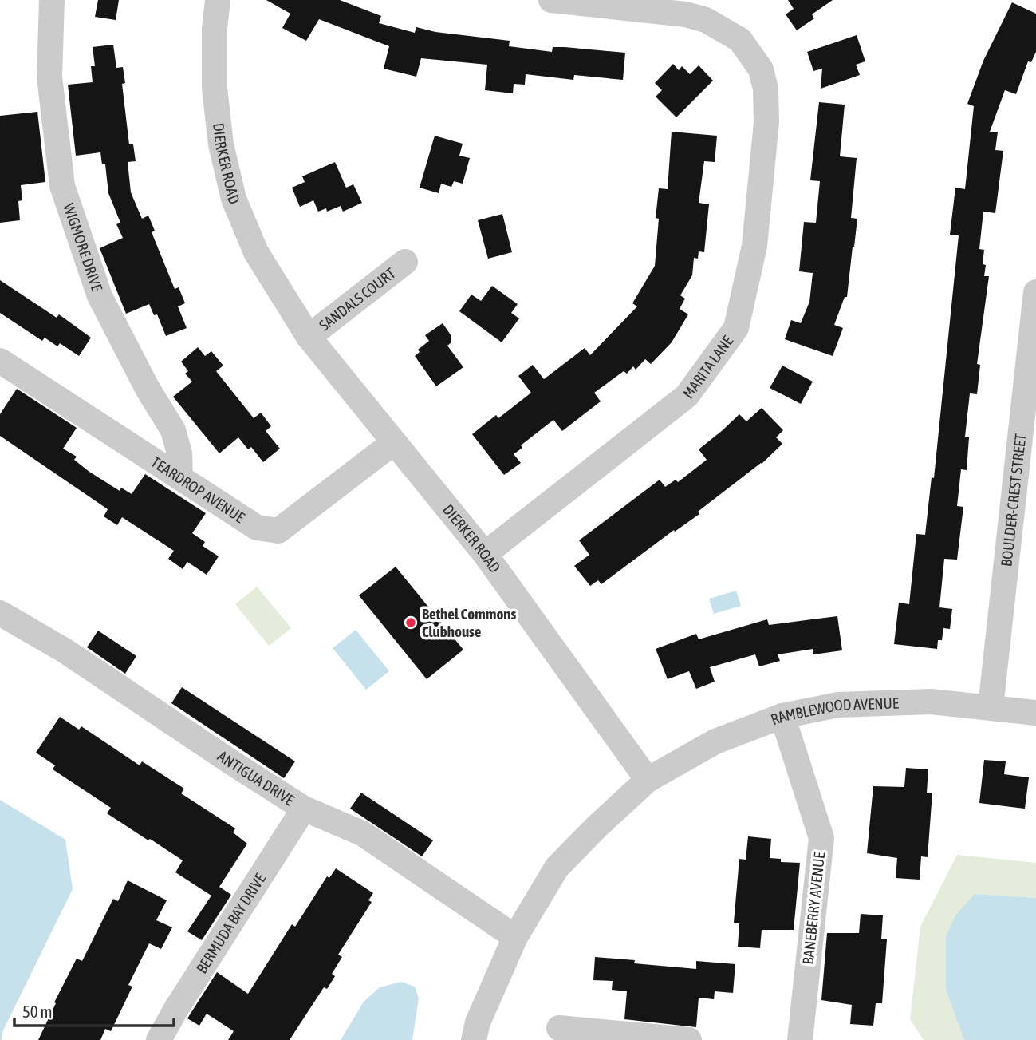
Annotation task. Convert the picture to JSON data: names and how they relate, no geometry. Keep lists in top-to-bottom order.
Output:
{
  "streets": {
    "street": [
      "DIERKER ROAD",
      "WIGMORE DRIVE",
      "SANDALS COURT",
      "MARITA LANE",
      "TEARDROP AVENUE",
      "BOULDER-CREST STREET",
      "RAMBLEWOOD AVENUE",
      "ANTIGUA DRIVE",
      "BANEBERRY AVENUE",
      "BERMUDA BAY DRIVE"
    ]
  },
  "crossings": [
    ["DIERKER ROAD", "SANDALS COURT"],
    ["DIERKER ROAD", "MARITA LANE"],
    ["DIERKER ROAD", "TEARDROP AVENUE"],
    ["DIERKER ROAD", "RAMBLEWOOD AVENUE"],
    ["WIGMORE DRIVE", "TEARDROP AVENUE"],
    ["BOULDER-CREST STREET", "RAMBLEWOOD AVENUE"],
    ["RAMBLEWOOD AVENUE", "BANEBERRY AVENUE"],
    ["ANTIGUA DRIVE", "BERMUDA BAY DRIVE"]
  ],
  "places": ["Bethel Commons Clubhouse"],
  "scale_bar": "50 m"
}
